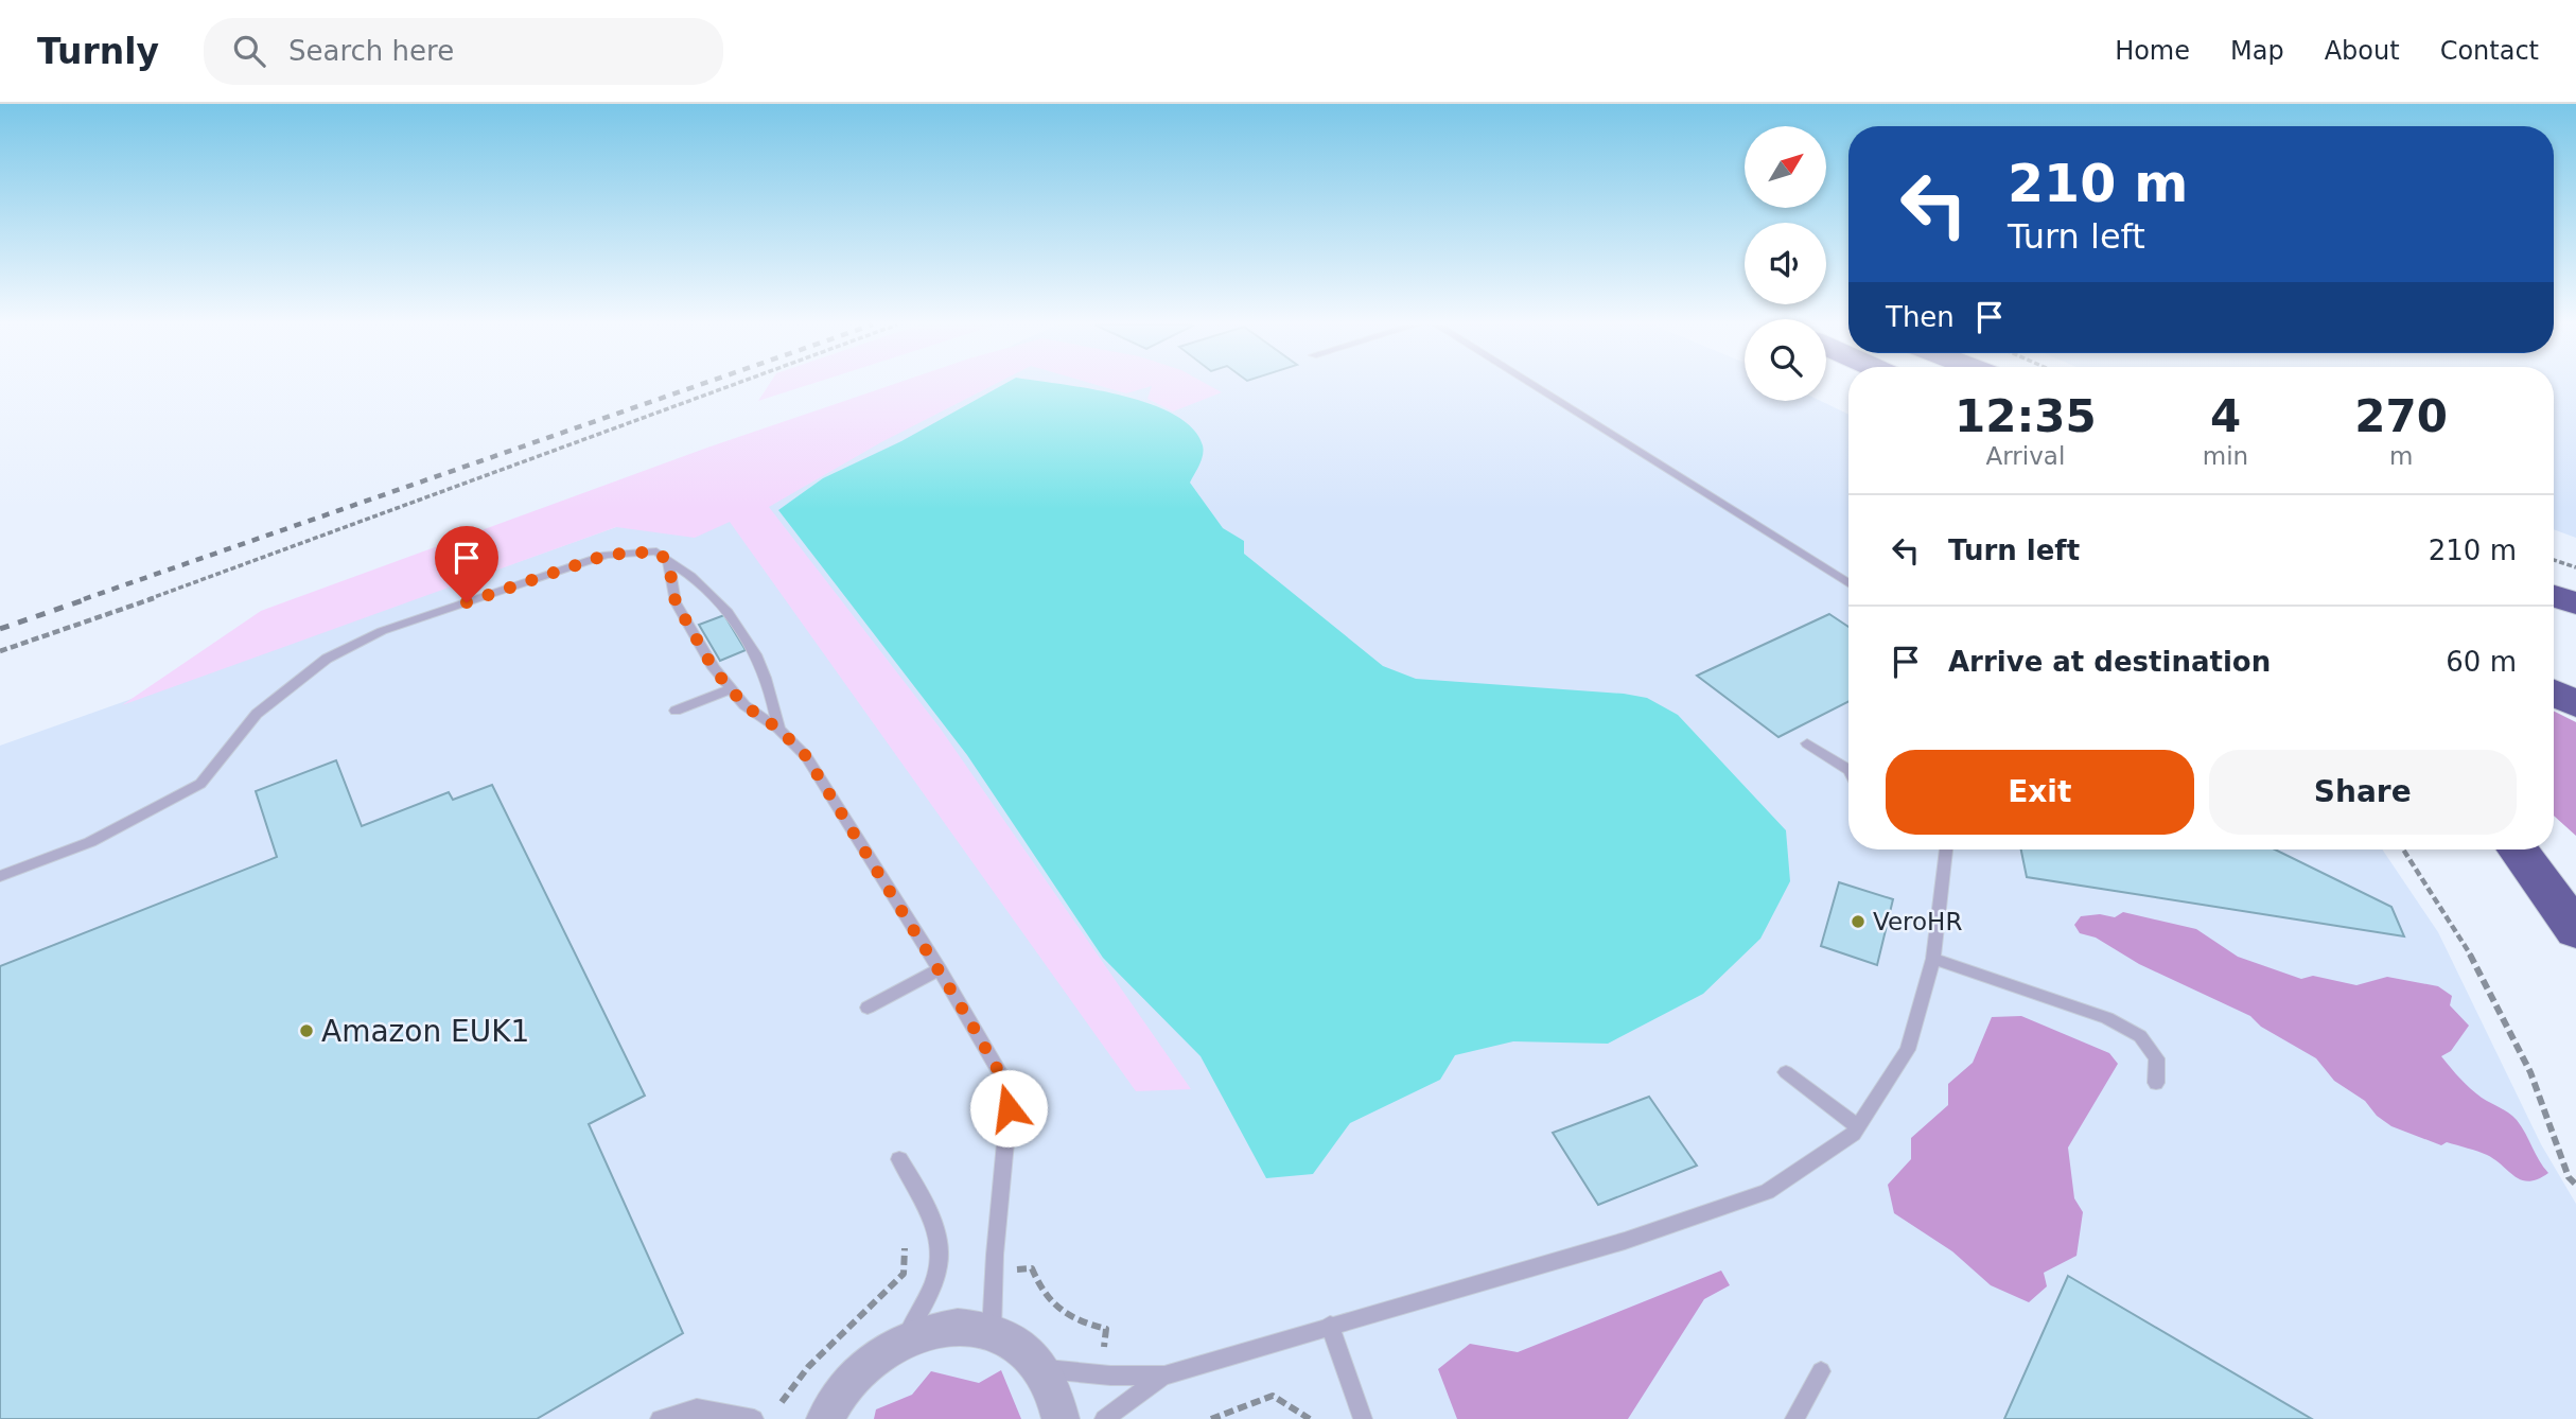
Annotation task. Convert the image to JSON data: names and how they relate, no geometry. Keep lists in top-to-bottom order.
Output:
{
  "places": ["VeroHR", "Amazon EUK1"],
  "north": "top right",
  "page": {
    "header": "Turnly",
    "search": "Search here",
    "nav": [
      "Home",
      "Map",
      "About",
      "Contact"
    ],
    "turn": ["210 m", "Turn left"],
    "then": "Then",
    "eta": [
      "12:35",
      "Arrival",
      "4",
      "min",
      "270",
      "m"
    ],
    "list": [
      {
        "name": "Turn left",
        "value": "210 m"
      },
      {
        "name": "Arrive at destination",
        "value": "60 m"
      }
    ],
    "buttons": ["Exit", "Share"]
  }
}
